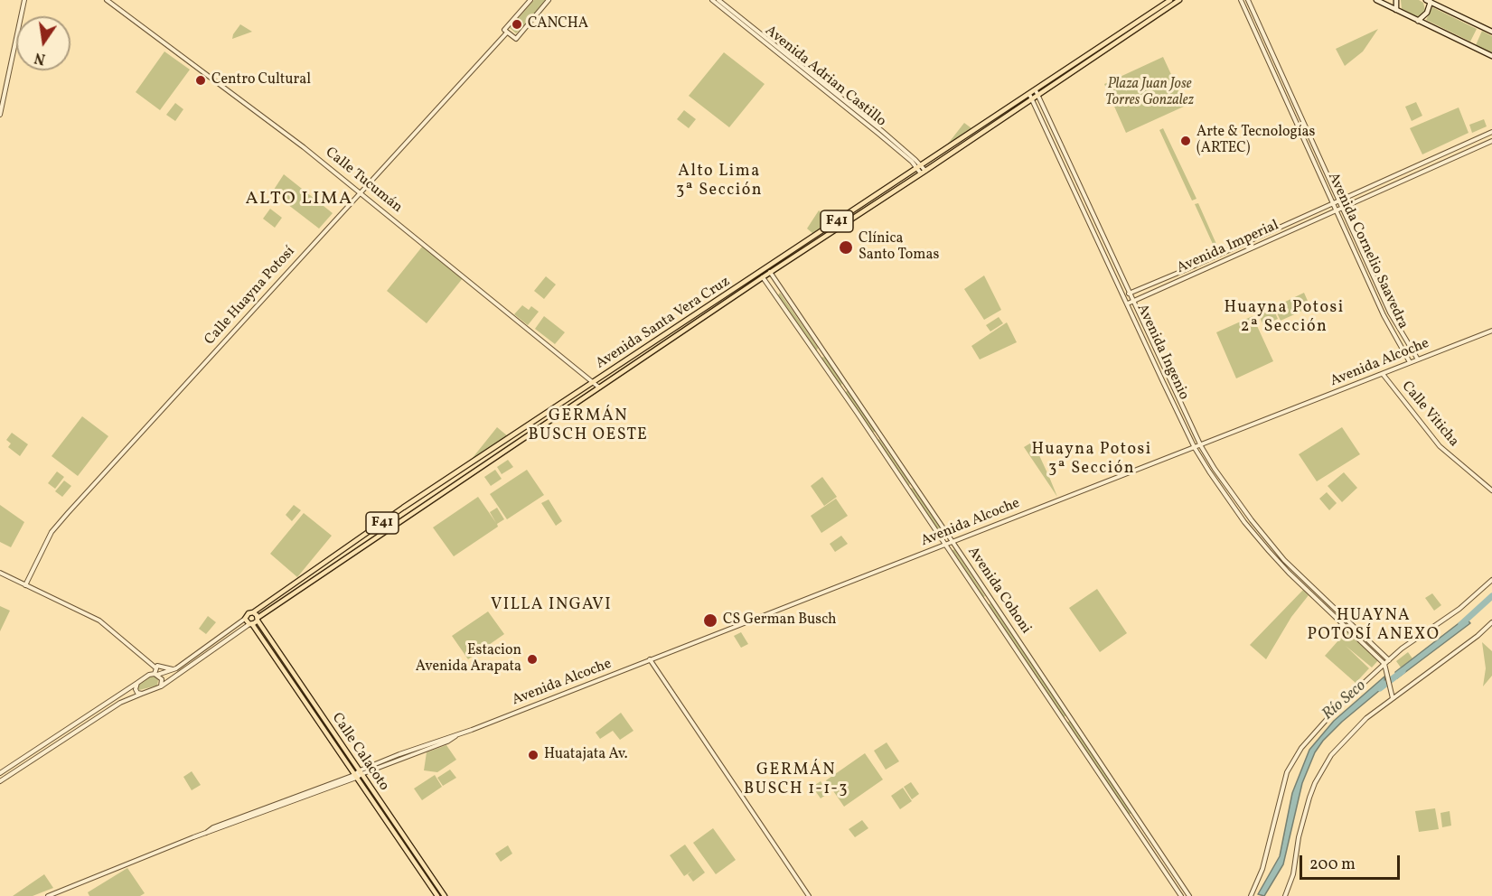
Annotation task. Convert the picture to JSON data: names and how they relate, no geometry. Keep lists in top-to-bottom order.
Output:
{
  "streets": {
    "main road": ["F41", "Avenida Santa Vera Cruz", "Calle Calacoto"],
    "street": [
      "Avenida Adrian Castillo",
      "Calle Tucumán",
      "Avenida Imperial",
      "Avenida Cornelio Saavedra",
      "Calle Huayna Potosí",
      "Avenida Ingenio",
      "Avenida Alcoche",
      "Calle Viticha",
      "Avenida Cohoni"
    ]
  },
  "crossings": [
    ["Avenida Adrian Castillo", "Avenida Santa Vera Cruz"],
    ["Calle Tucumán", "Calle Huayna Potosí"],
    ["Calle Tucumán", "Avenida Santa Vera Cruz"],
    ["F41", "Avenida Santa Vera Cruz"],
    ["Avenida Imperial", "Avenida Cornelio Saavedra"],
    ["Avenida Imperial", "Avenida Ingenio"],
    ["Avenida Cornelio Saavedra", "Avenida Alcoche"],
    ["Avenida Santa Vera Cruz", "Avenida Ingenio"],
    ["Avenida Santa Vera Cruz", "Avenida Cohoni"],
    ["Avenida Santa Vera Cruz", "Calle Calacoto"],
    ["Avenida Ingenio", "Avenida Alcoche"],
    ["Avenida Alcoche", "Calle Viticha"],
    ["Avenida Alcoche", "Avenida Cohoni"],
    ["Avenida Alcoche", "Calle Calacoto"]
  ],
  "districts": [
    "Alto Lima 3ª Sección",
    "ALTO LIMA",
    "Huayna Potosi 2ª Sección",
    "GERMÁN BUSCH OESTE",
    "Huayna Potosi 3ª Sección",
    "VILLA INGAVI",
    "HUAYNA POTOSÍ ANEXO",
    "GERMÁN BUSCH 1-1-3"
  ],
  "water": ["Río Seco"],
  "parks": ["Plaza Juan Jose Torres Gonzalez"],
  "places": [
    "CANCHA",
    "Centro Cultural",
    "Arte & Tecnologías (ARTEC)",
    "Clínica Santo Tomas",
    "CS German Busch",
    "Estacion Avenida Arapata",
    "Huatajata Av."
  ],
  "scale_bar": "200 m",
  "north": "bottom"
}
